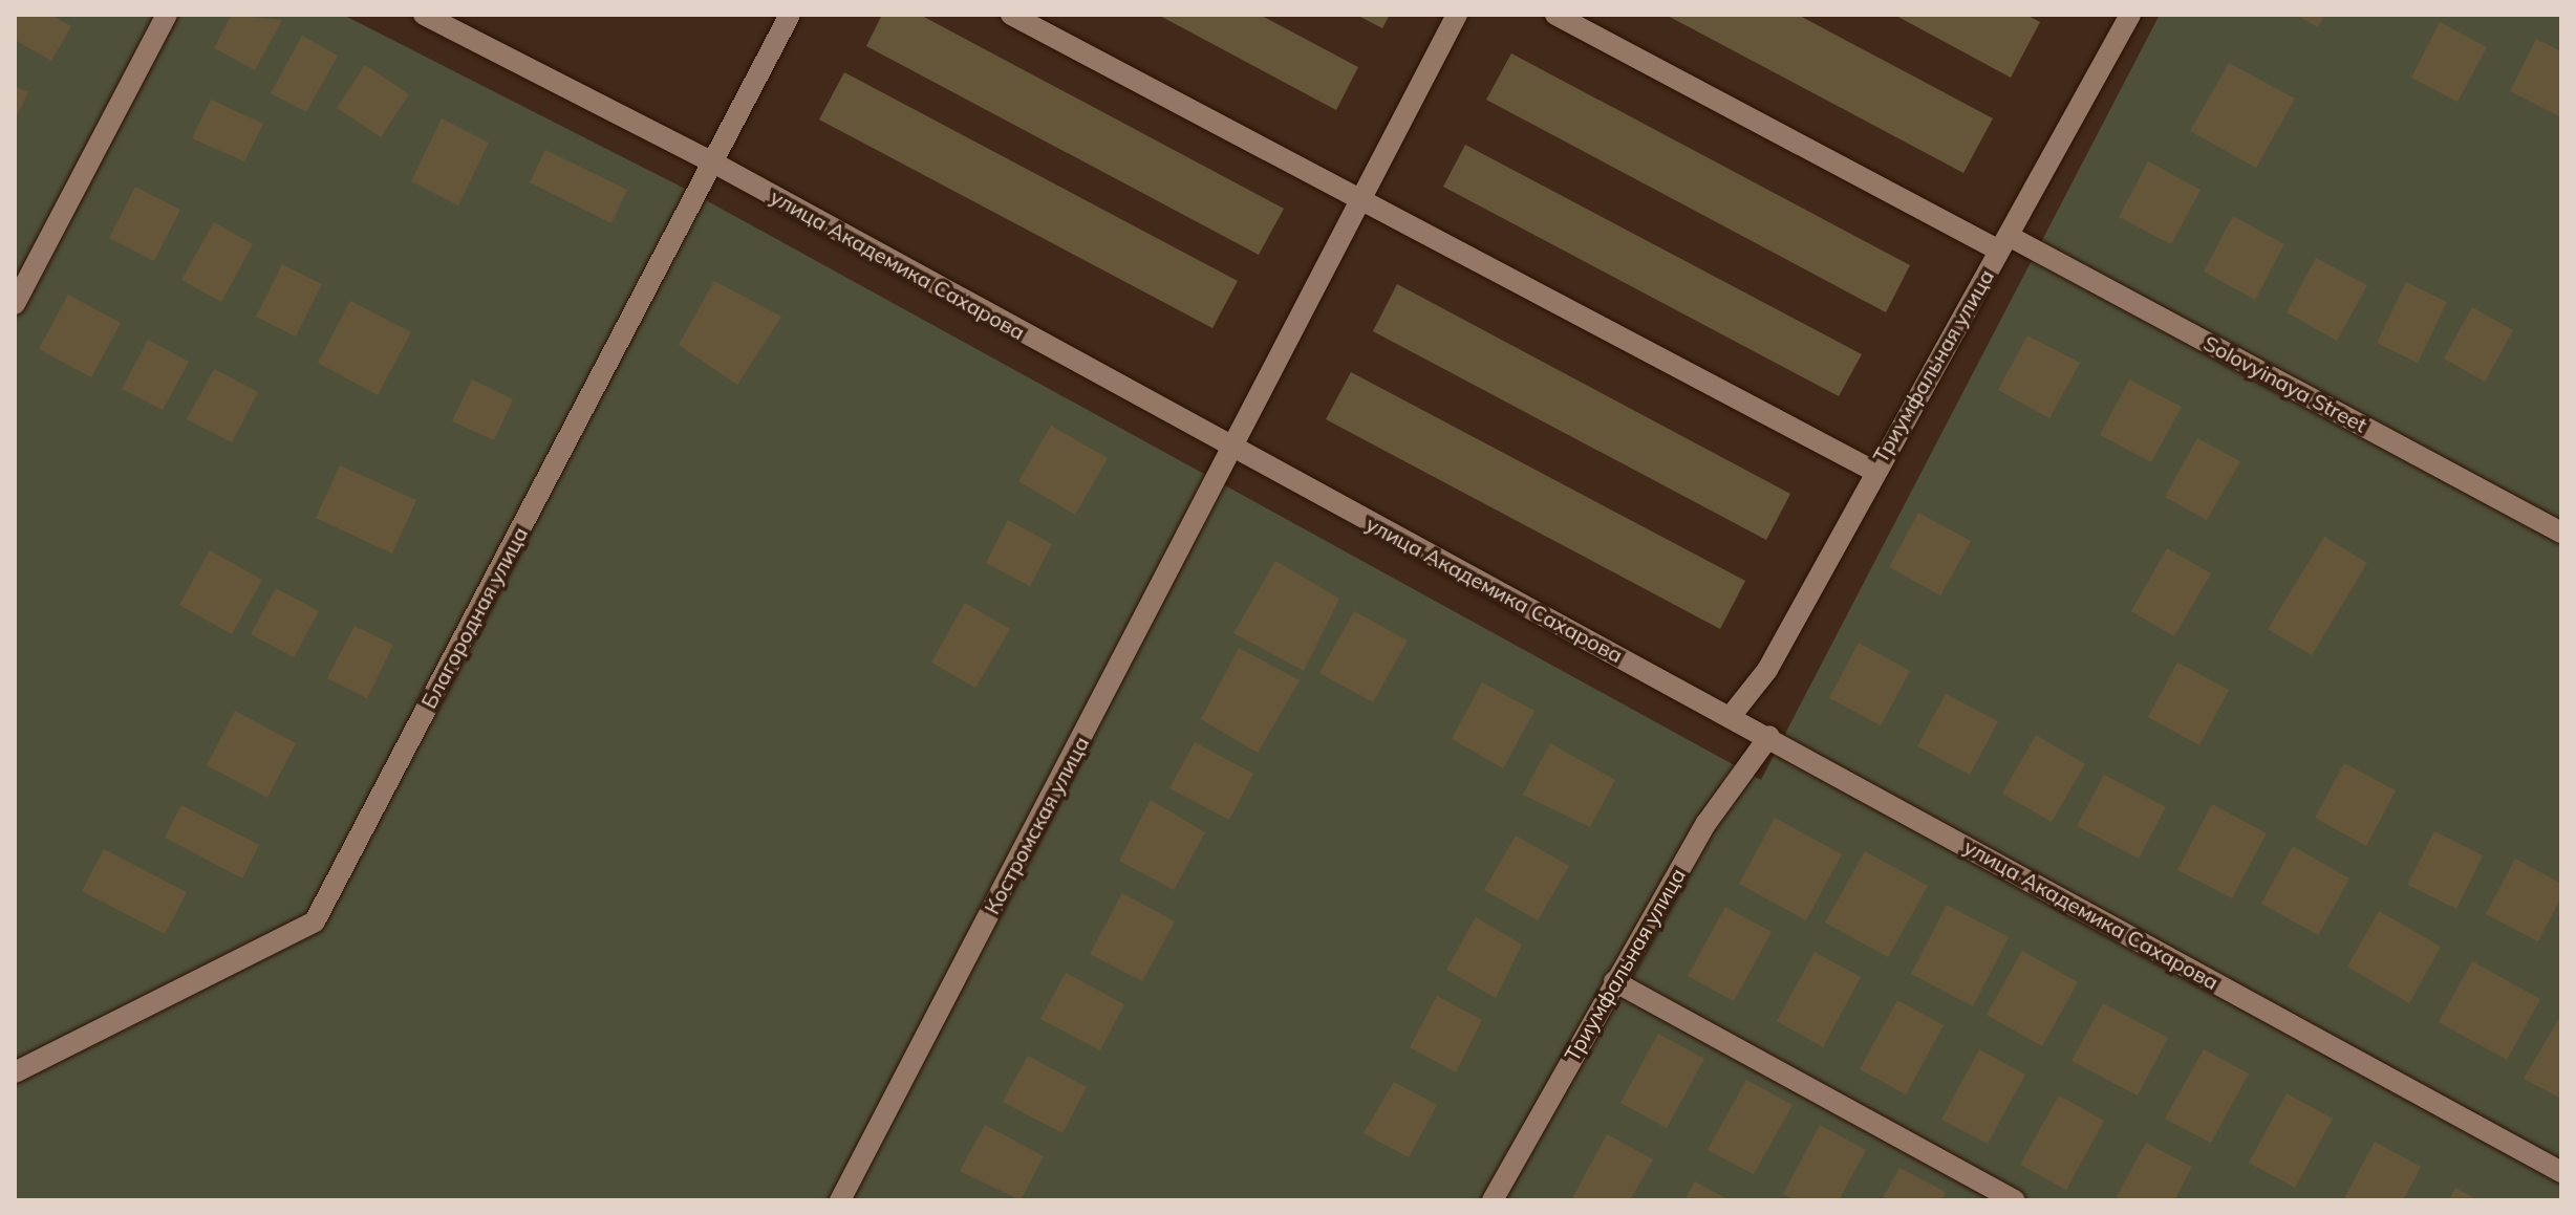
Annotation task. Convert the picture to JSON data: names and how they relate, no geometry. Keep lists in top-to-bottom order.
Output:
{
  "streets": {
    "street": [
      "улица Академика Сахарова",
      "Триумфальная улица",
      "Solovyinaya Street",
      "Благородная улица",
      "Костромская улица"
    ]
  },
  "crossings": [
    ["улица Академика Сахарова", "Триумфальная улица"],
    ["улица Академика Сахарова", "Благородная улица"],
    ["улица Академика Сахарова", "Костромская улица"],
    ["Триумфальная улица", "Solovyinaya Street"]
  ]
}
